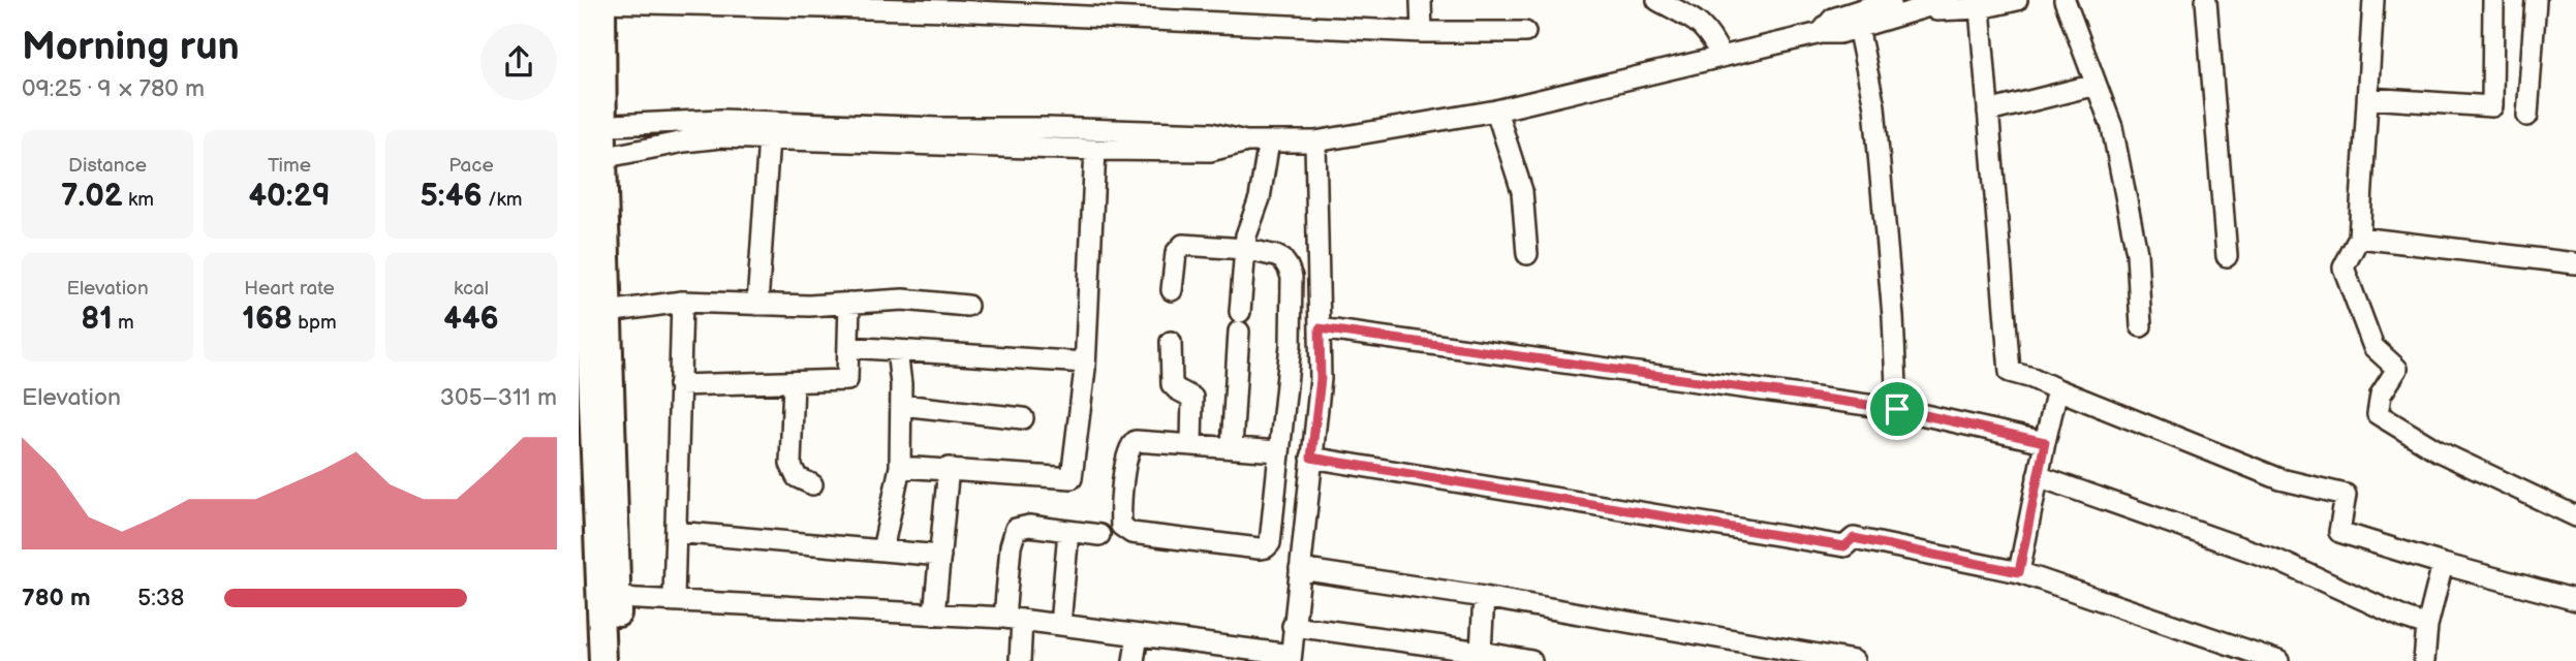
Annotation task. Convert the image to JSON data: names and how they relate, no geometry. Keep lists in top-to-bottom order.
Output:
{
  "page": {
    "heading": ["Morning run", "09:25 · 9 × 780 m"],
    "stats": [
      ["Distance", "7.02 km"],
      ["Time", "40:29"],
      ["Pace", "5:46 /km"],
      ["Elevation", "81 m"],
      ["Heart rate", "168 bpm"],
      ["kcal", "446"]
    ],
    "chart": ["Elevation", "305–311 m"],
    "list": [
      {
        "name": "780 m",
        "note": "5:38"
      }
    ]
  }
}
